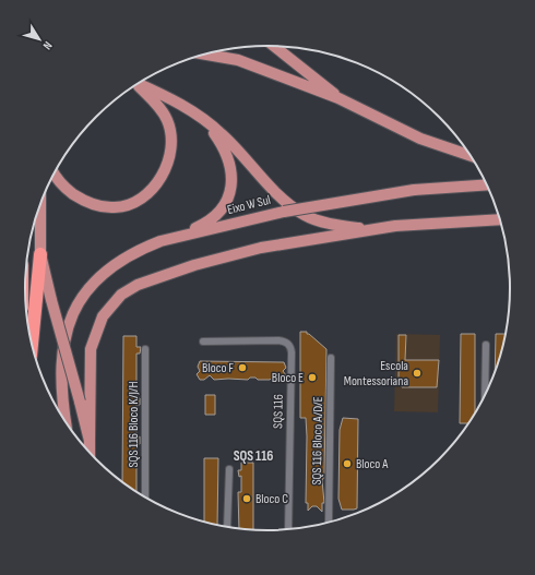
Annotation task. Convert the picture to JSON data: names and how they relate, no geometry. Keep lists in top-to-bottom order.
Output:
{
  "streets": {
    "main road": ["Eixo W Sul"],
    "street": ["SQS 116", "SQS 116 Bloco K/J/H", "SQS 116 Bloco A/D/E"]
  },
  "districts": ["SQS 116"],
  "places": [
    "Bloco F",
    "Escola Montessoriana",
    "Bloco E",
    "Bloco A",
    "Bloco C"
  ],
  "north": "bottom right"
}
